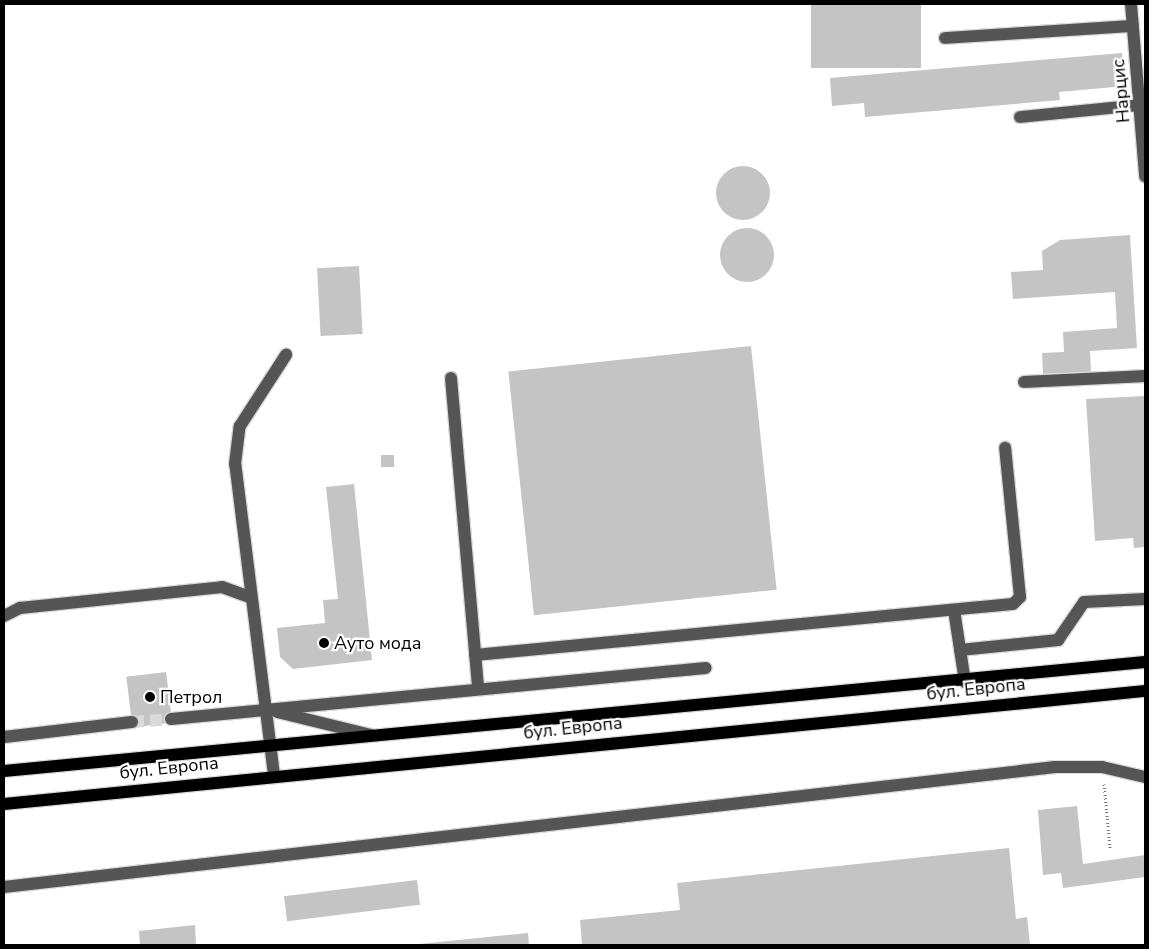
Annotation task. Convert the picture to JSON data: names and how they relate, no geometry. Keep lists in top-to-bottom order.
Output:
{
  "streets": {
    "main road": ["бул. Европа"],
    "street": ["Нарцис"]
  },
  "places": ["Ауто мода", "Петрол"]
}
